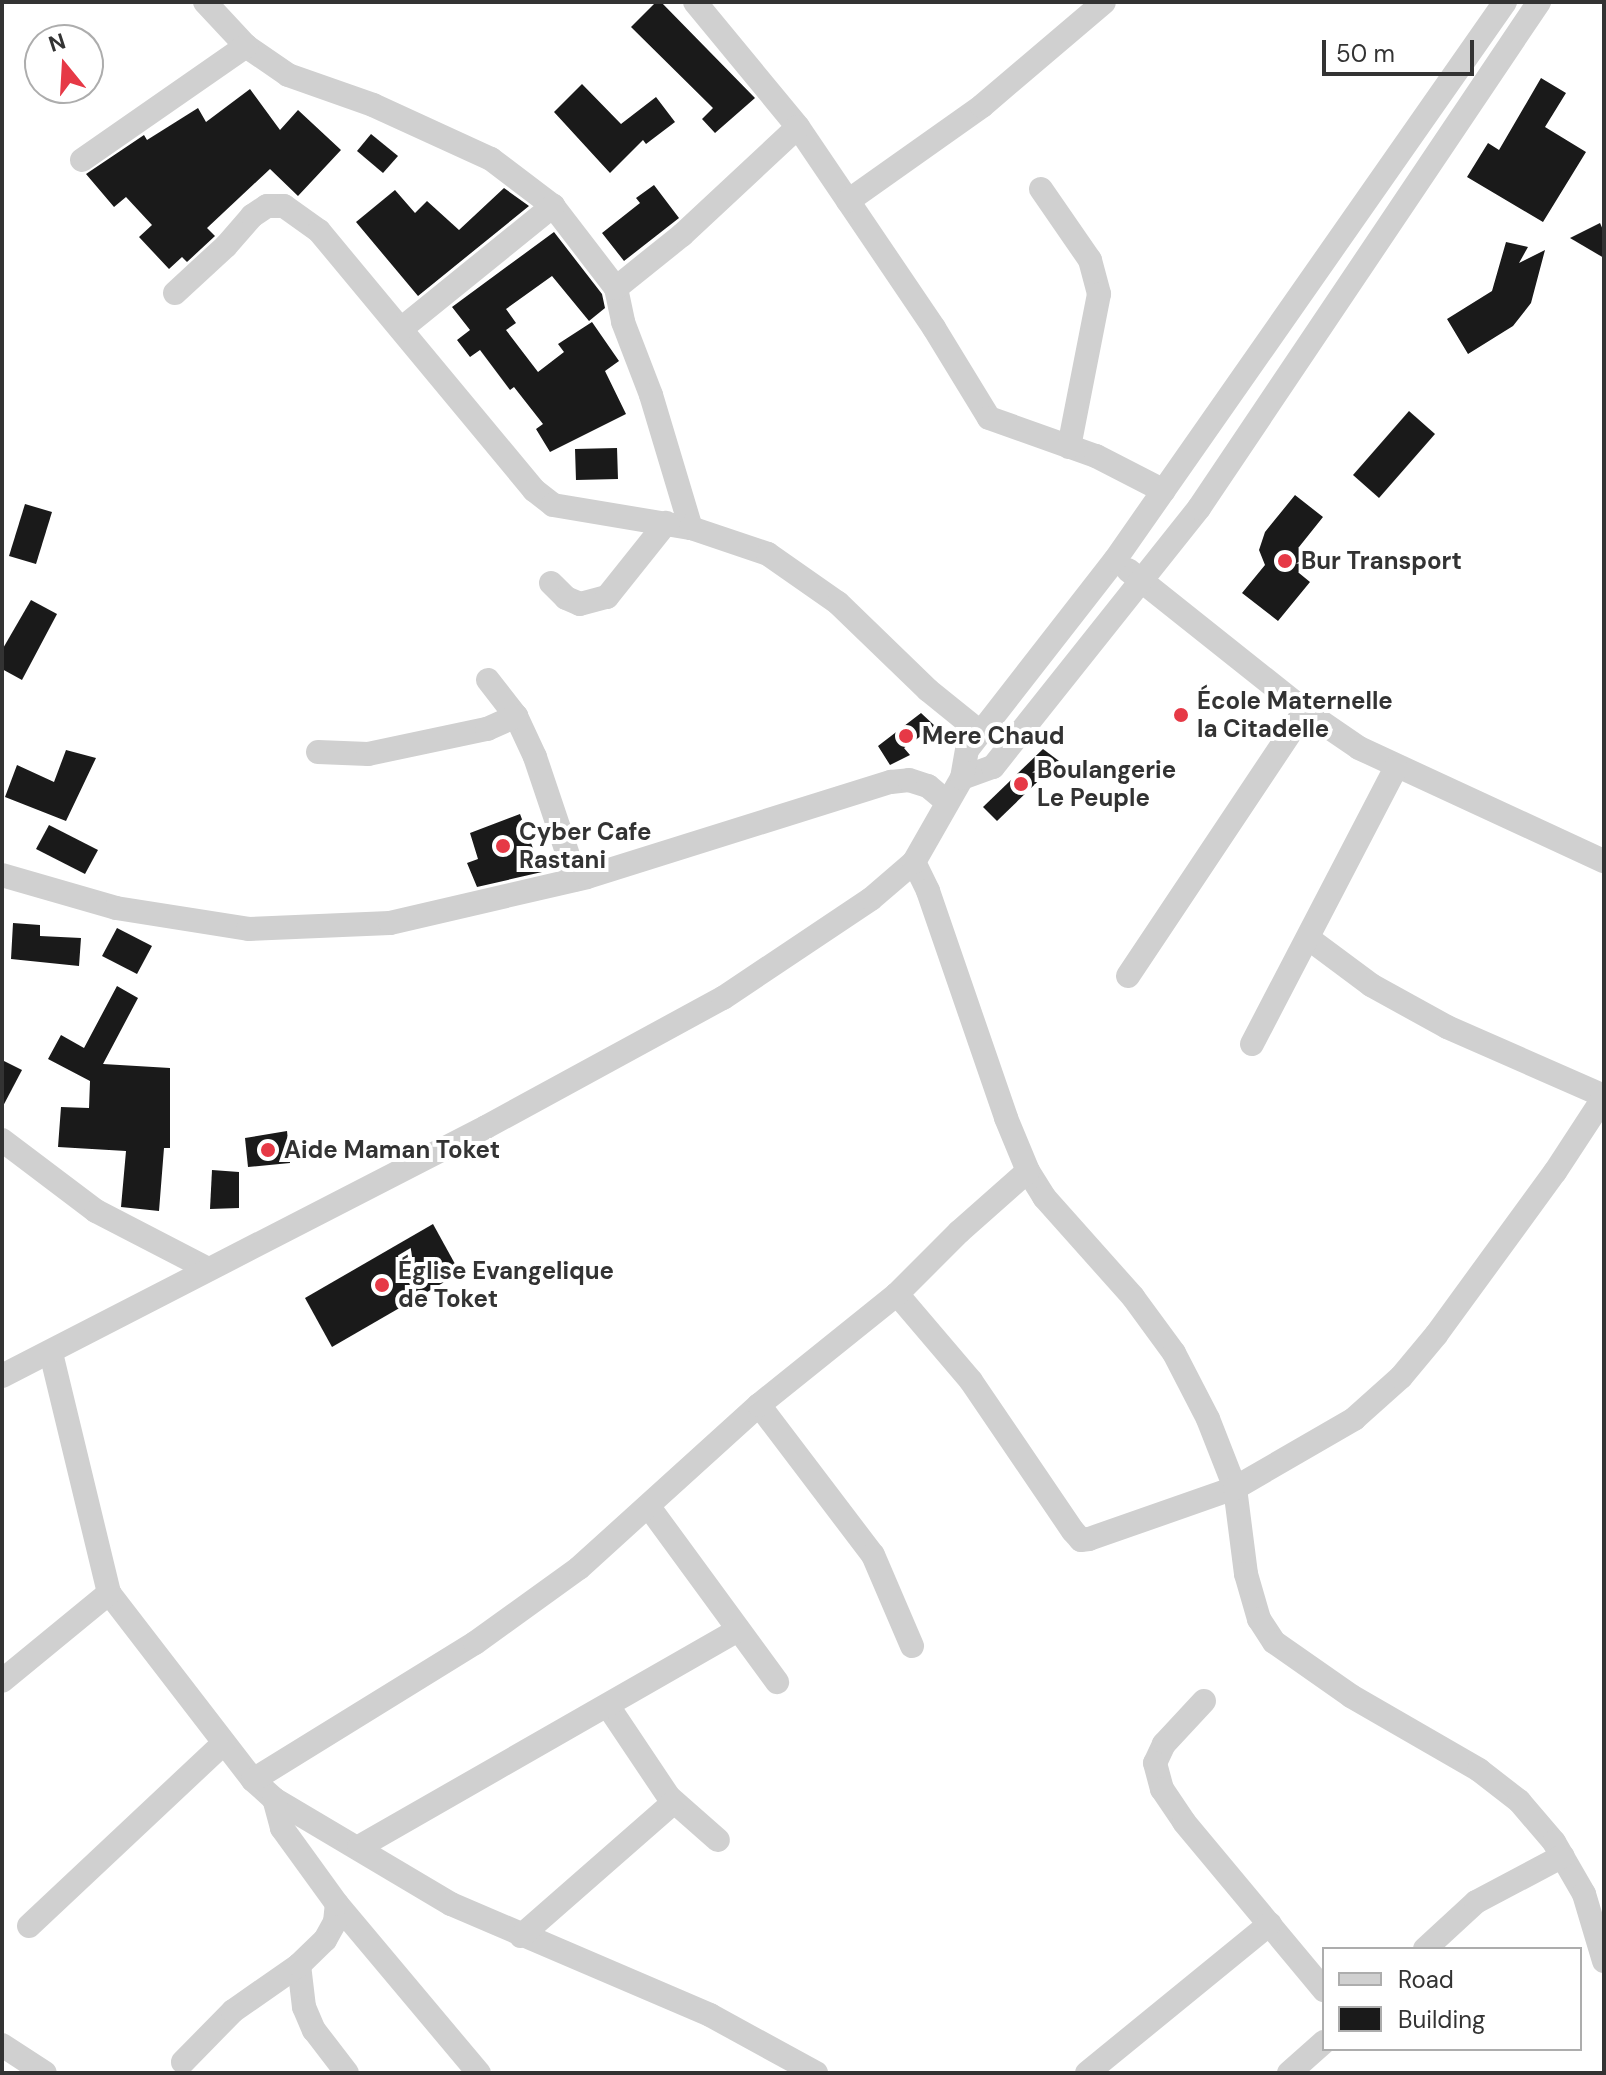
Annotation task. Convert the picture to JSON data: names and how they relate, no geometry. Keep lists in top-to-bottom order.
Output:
{
  "places": [
    "Bur Transport",
    "École Maternelle la Citadelle",
    "Mere Chaud",
    "Boulangerie Le Peuple",
    "Cyber Cafe Rastani",
    "Aide Maman Toket",
    "Église Evangelique de Toket"
  ],
  "legend": ["Road", "Building"],
  "scale_bar": "50 m",
  "north": "top"
}
